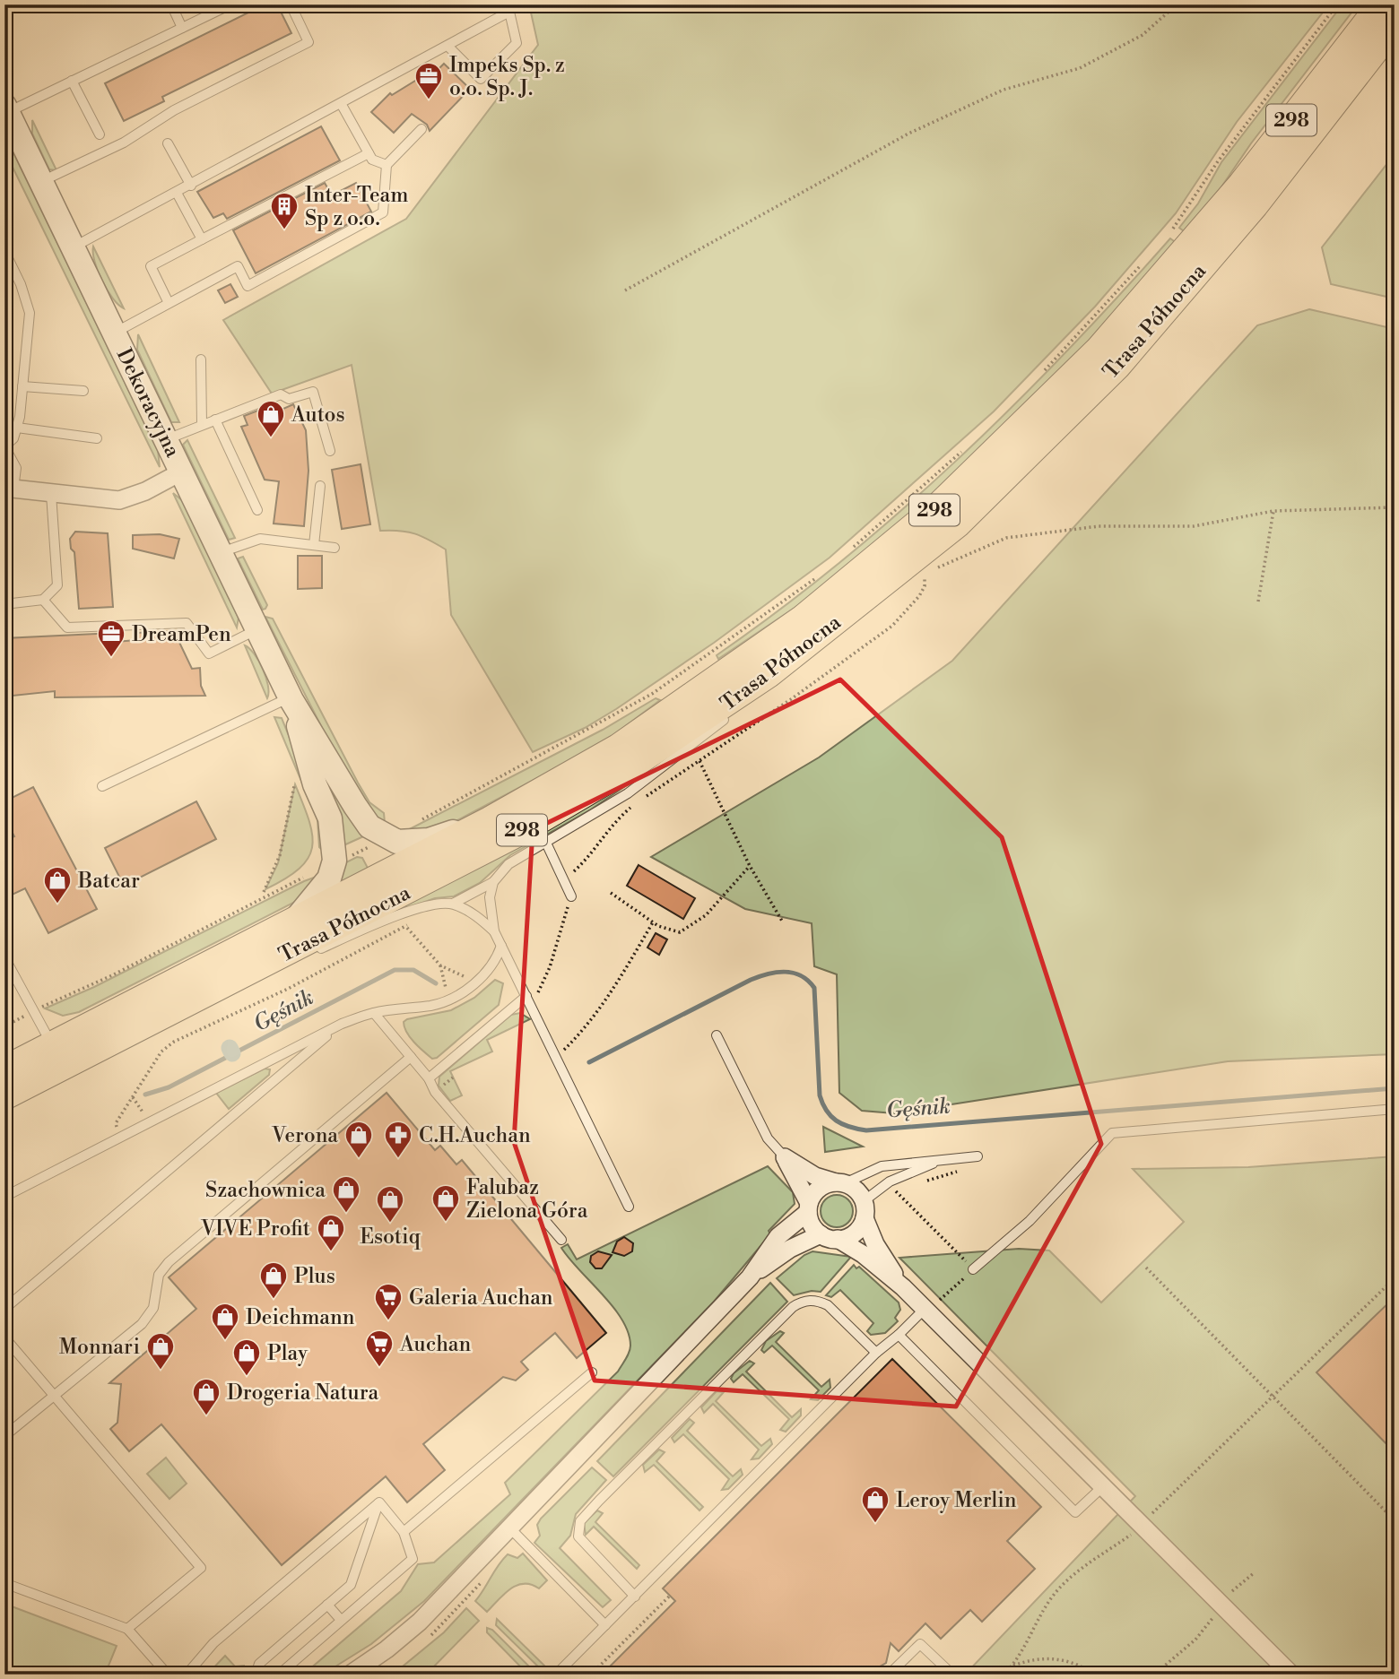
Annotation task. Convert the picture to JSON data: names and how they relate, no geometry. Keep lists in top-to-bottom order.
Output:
{
  "streets": {
    "main road": ["298", "Trasa Północna"],
    "street": ["Dekoracyjna"]
  },
  "crossings": [
    ["Trasa Północna", "Dekoracyjna"]
  ],
  "water": ["Gęśnik"],
  "places": {
    "office": ["Impeks Sp. z o.o. Sp. J.", "DreamPen"],
    "building": ["Inter-Team Sp z o.o."],
    "shop": [
      "Autos",
      "Batcar",
      "Verona",
      "Szachownica",
      "Falubaz Zielona Góra",
      "Esotiq",
      "VIVE Profit",
      "Plus",
      "Deichmann",
      "Monnari",
      "Play",
      "Drogeria Natura",
      "Leroy Merlin"
    ],
    "pharmacy": ["C.H.Auchan"],
    "supermarket": ["Galeria Auchan", "Auchan"]
  }
}
